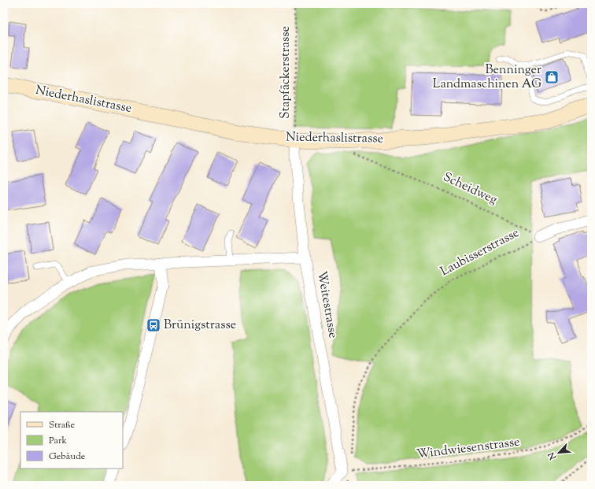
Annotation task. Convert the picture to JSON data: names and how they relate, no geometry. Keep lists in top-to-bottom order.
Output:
{
  "streets": {
    "street": ["Niederhaslistrasse", "Weitestrasse"],
    "path": [
      "Stapfäckerstrasse",
      "Scheidweg",
      "Laubisserstrasse",
      "Windwiesenstrasse"
    ]
  },
  "crossings": [
    ["Stapfäckerstrasse", "Niederhaslistrasse"],
    ["Stapfäckerstrasse", "Weitestrasse"],
    ["Niederhaslistrasse", "Scheidweg"],
    ["Niederhaslistrasse", "Weitestrasse"],
    ["Scheidweg", "Laubisserstrasse"],
    ["Laubisserstrasse", "Weitestrasse"],
    ["Laubisserstrasse", "Windwiesenstrasse"],
    ["Weitestrasse", "Windwiesenstrasse"]
  ],
  "places": {
    "shop": ["Benninger Landmaschinen AG"],
    "bus stop": ["Brünigstrasse"]
  },
  "legend": ["Straße", "Park", "Gebäude"],
  "north": "bottom left"
}
